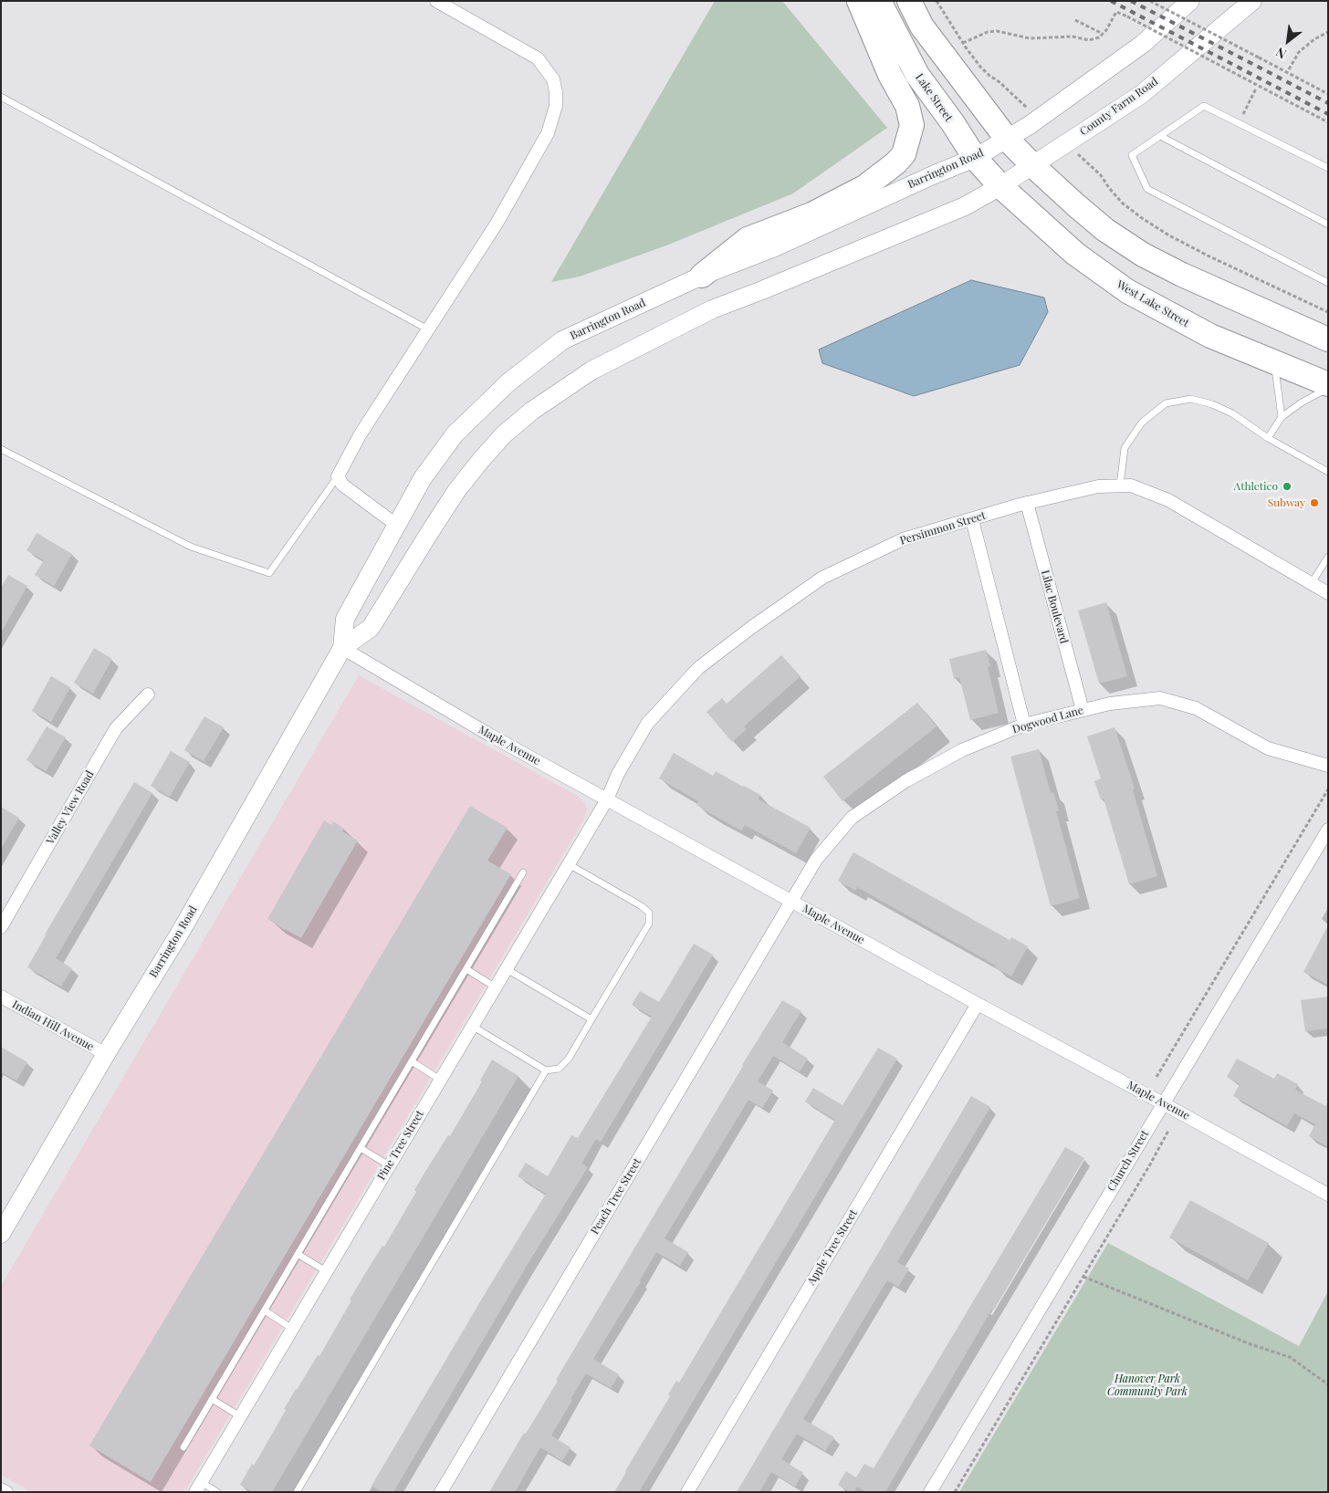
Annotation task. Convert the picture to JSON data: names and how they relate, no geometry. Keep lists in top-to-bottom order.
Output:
{
  "streets": {
    "highway": ["Lake Street", "West Lake Street"],
    "main road": ["County Farm Road", "Barrington Road"],
    "street": [
      "Persimmon Street",
      "Lilac Boulevard",
      "Dogwood Lane",
      "Maple Avenue",
      "Valley View Road",
      "Indian Hill Avenue",
      "Pine Tree Street",
      "Church Street",
      "Peach Tree Street",
      "Apple Tree Street"
    ]
  },
  "crossings": [
    ["Lake Street", "County Farm Road"],
    ["Lake Street", "Barrington Road"],
    ["Lake Street", "West Lake Street"],
    ["County Farm Road", "Barrington Road"],
    ["County Farm Road", "West Lake Street"],
    ["Barrington Road", "West Lake Street"],
    ["Barrington Road", "Maple Avenue"],
    ["Barrington Road", "Indian Hill Avenue"],
    ["Persimmon Street", "Lilac Boulevard"],
    ["Persimmon Street", "Maple Avenue"],
    ["Persimmon Street", "Pine Tree Street"],
    ["Lilac Boulevard", "Dogwood Lane"],
    ["Dogwood Lane", "Maple Avenue"],
    ["Dogwood Lane", "Peach Tree Street"],
    ["Maple Avenue", "Pine Tree Street"],
    ["Maple Avenue", "Church Street"],
    ["Maple Avenue", "Peach Tree Street"],
    ["Maple Avenue", "Apple Tree Street"]
  ],
  "parks": ["Hanover Park Community Park"],
  "places": ["Athletico", "Subway"],
  "north": "bottom left"
}
